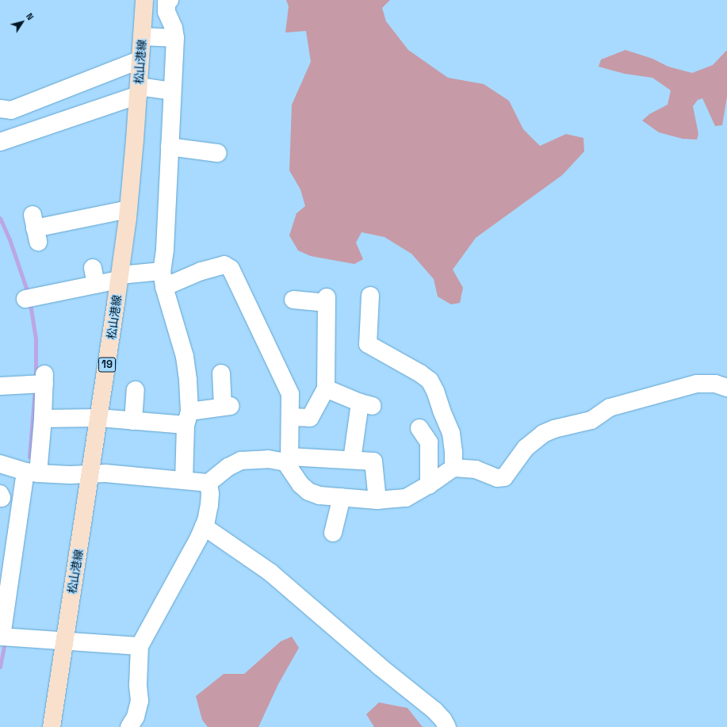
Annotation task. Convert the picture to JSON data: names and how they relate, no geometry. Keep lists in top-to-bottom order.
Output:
{
  "streets": {
    "main road": ["松山港線", "19"]
  },
  "north": "top right"
}
